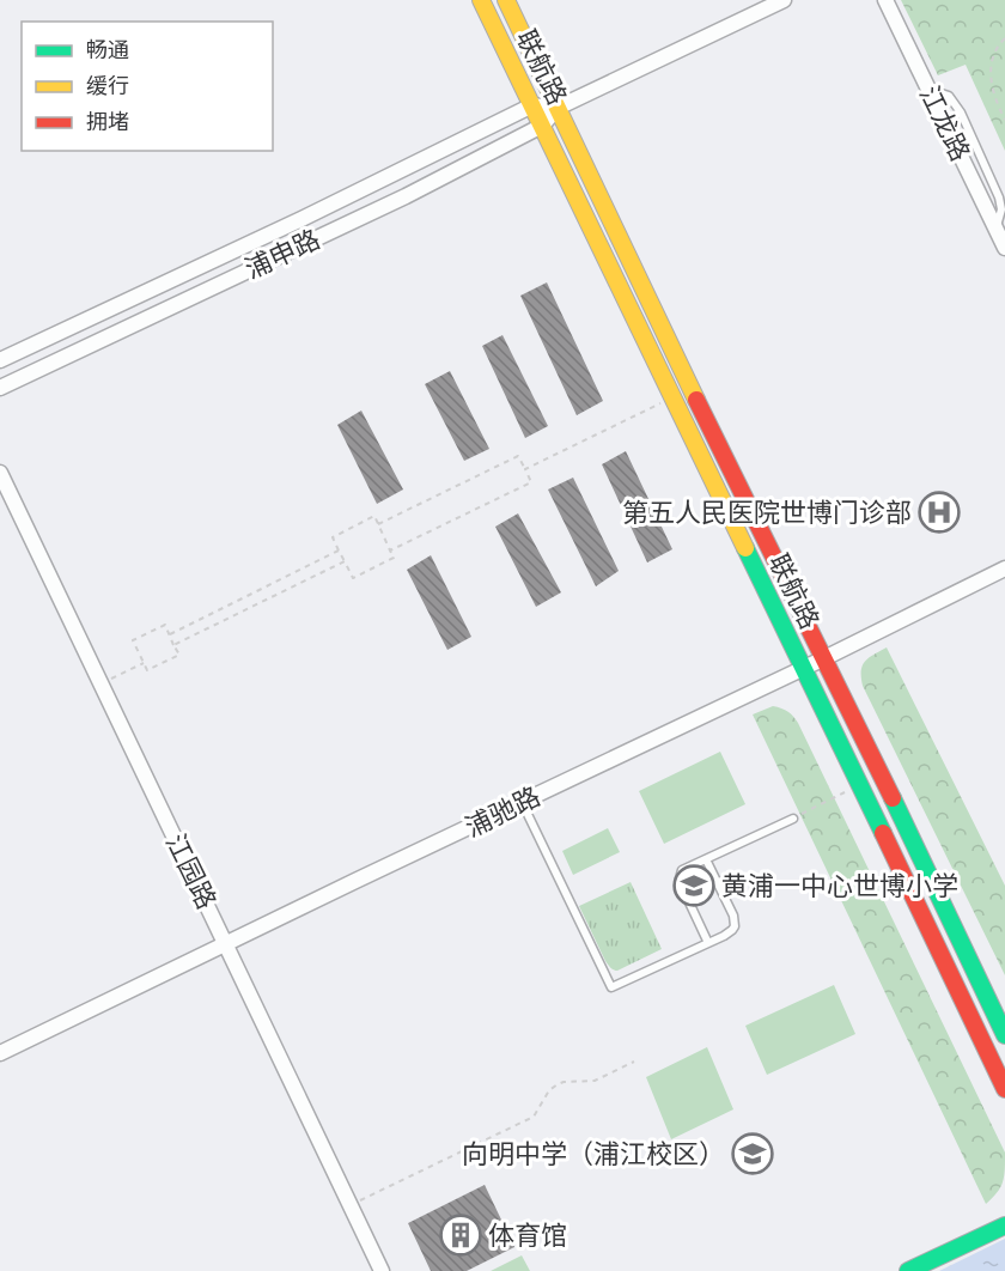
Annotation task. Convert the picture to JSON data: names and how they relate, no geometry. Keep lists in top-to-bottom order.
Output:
{
  "streets": {
    "street": [
      "联航路",
      "江龙路",
      "浦申路",
      "浦驰路",
      "江园路"
    ]
  },
  "crossings": [
    ["联航路", "浦申路"],
    ["联航路", "浦驰路"],
    ["浦驰路", "江园路"]
  ],
  "places": {
    "hospital": ["第五人民医院世博门诊部"],
    "school or university": ["黄浦一中心世博小学", "向明中学（浦江校区）"],
    "building": ["体育馆"]
  },
  "legend": ["畅通", "缓行", "拥堵"]
}
